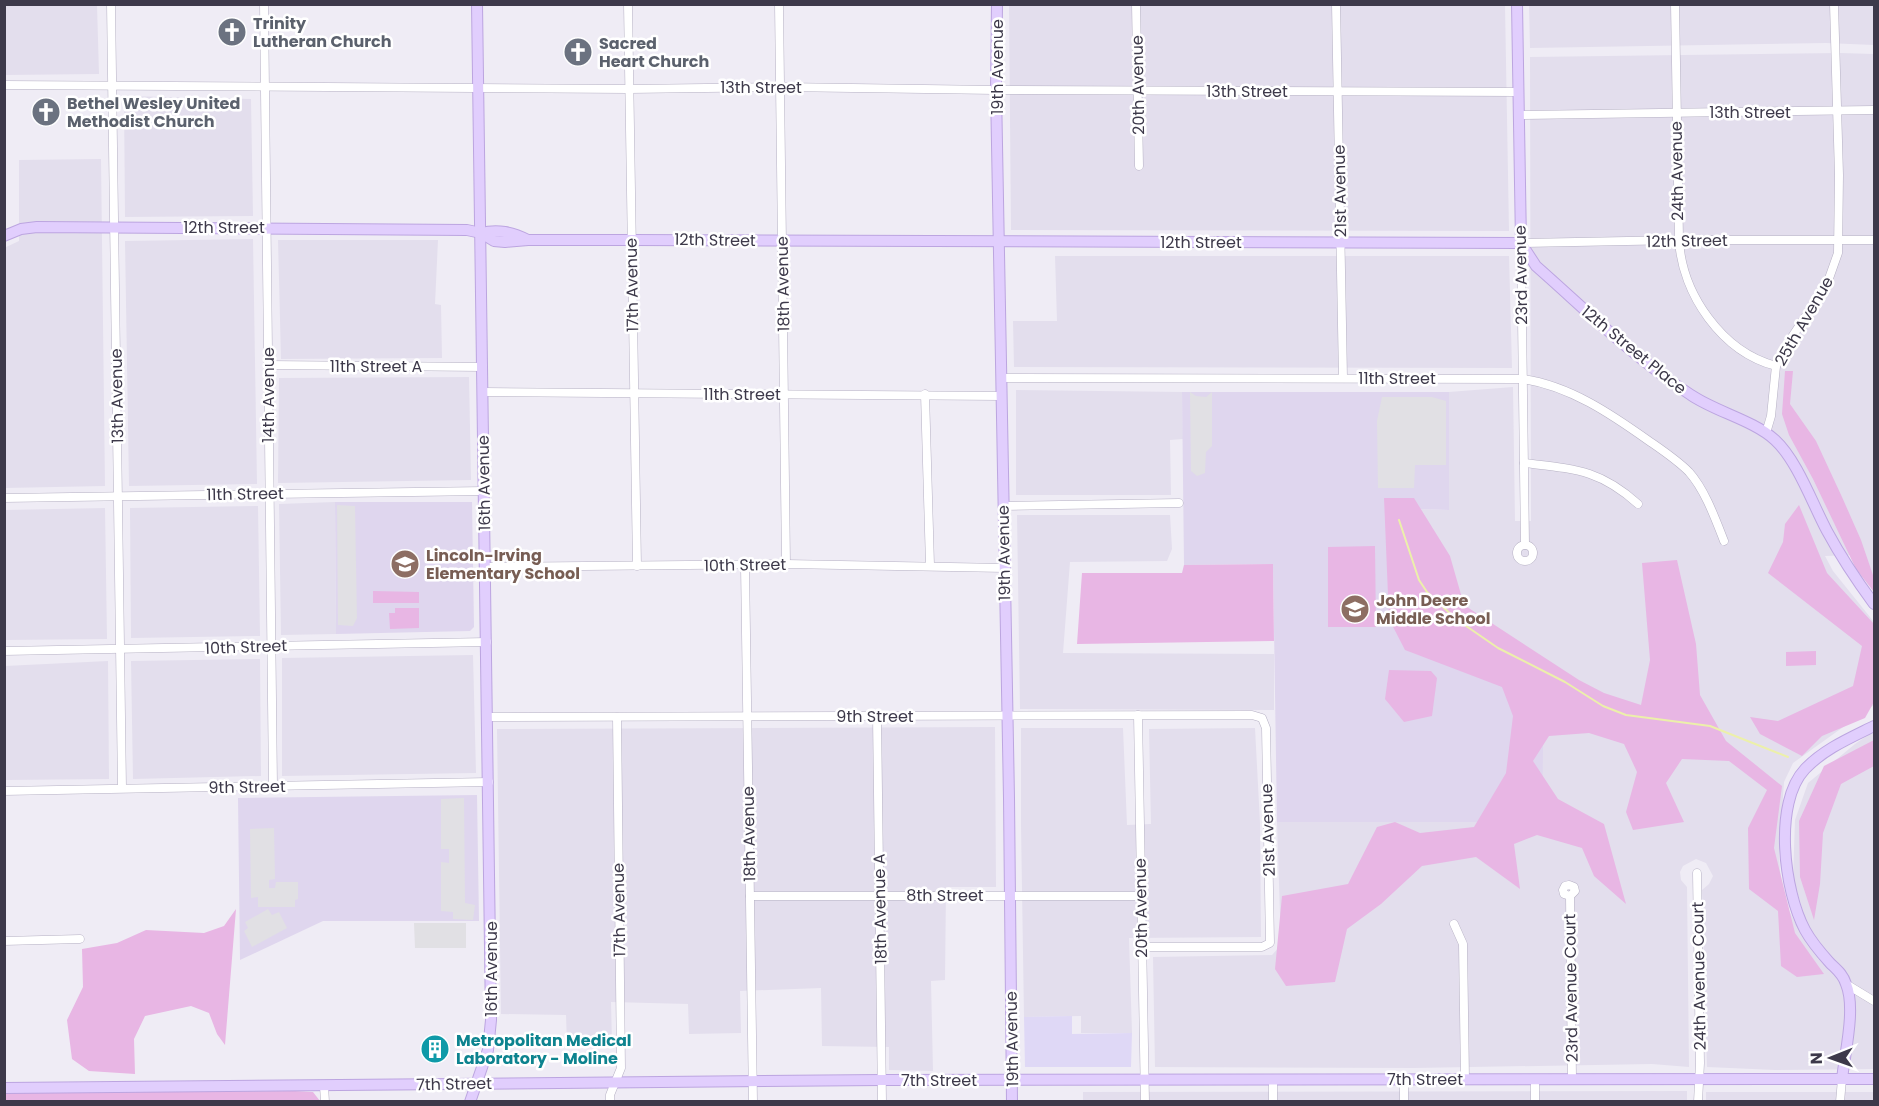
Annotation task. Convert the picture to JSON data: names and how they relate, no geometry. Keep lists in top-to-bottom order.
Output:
{
  "streets": {
    "street": [
      "19th Avenue",
      "20th Avenue",
      "13th Street",
      "24th Avenue",
      "21st Avenue",
      "12th Street",
      "23rd Avenue",
      "18th Avenue",
      "17th Avenue",
      "25th Avenue",
      "12th Street Place",
      "11th Street A",
      "11th Street",
      "14th Avenue",
      "13th Avenue",
      "16th Avenue",
      "10th Street",
      "9th Street",
      "8th Street",
      "18th Avenue A",
      "24th Avenue Court",
      "23rd Avenue Court",
      "7th Street"
    ]
  },
  "crossings": [
    ["19th Avenue", "13th Street"],
    ["19th Avenue", "12th Street"],
    ["19th Avenue", "11th Street"],
    ["19th Avenue", "10th Street"],
    ["19th Avenue", "9th Street"],
    ["19th Avenue", "8th Street"],
    ["19th Avenue", "7th Street"],
    ["20th Avenue", "13th Street"],
    ["20th Avenue", "21st Avenue"],
    ["20th Avenue", "9th Street"],
    ["20th Avenue", "8th Street"],
    ["20th Avenue", "7th Street"],
    ["13th Street", "24th Avenue"],
    ["13th Street", "21st Avenue"],
    ["13th Street", "23rd Avenue"],
    ["13th Street", "18th Avenue"],
    ["13th Street", "17th Avenue"],
    ["13th Street", "25th Avenue"],
    ["13th Street", "14th Avenue"],
    ["13th Street", "13th Avenue"],
    ["13th Street", "16th Avenue"],
    ["24th Avenue", "12th Street"],
    ["24th Avenue", "25th Avenue"],
    ["21st Avenue", "12th Street"],
    ["21st Avenue", "11th Street"],
    ["21st Avenue", "9th Street"],
    ["12th Street", "23rd Avenue"],
    ["12th Street", "18th Avenue"],
    ["12th Street", "17th Avenue"],
    ["12th Street", "25th Avenue"],
    ["12th Street", "12th Street Place"],
    ["12th Street", "14th Avenue"],
    ["12th Street", "13th Avenue"],
    ["12th Street", "16th Avenue"],
    ["23rd Avenue", "12th Street Place"],
    ["23rd Avenue", "11th Street"],
    ["18th Avenue", "11th Street"],
    ["18th Avenue", "10th Street"],
    ["18th Avenue", "9th Street"],
    ["18th Avenue", "8th Street"],
    ["18th Avenue", "7th Street"],
    ["17th Avenue", "11th Street"],
    ["17th Avenue", "10th Street"],
    ["17th Avenue", "9th Street"],
    ["17th Avenue", "7th Street"],
    ["25th Avenue", "12th Street Place"],
    ["11th Street A", "14th Avenue"],
    ["11th Street A", "16th Avenue"],
    ["11th Street", "14th Avenue"],
    ["11th Street", "13th Avenue"],
    ["11th Street", "16th Avenue"],
    ["14th Avenue", "10th Street"],
    ["14th Avenue", "9th Street"],
    ["13th Avenue", "10th Street"],
    ["13th Avenue", "9th Street"],
    ["16th Avenue", "10th Street"],
    ["16th Avenue", "9th Street"],
    ["16th Avenue", "7th Street"],
    ["9th Street", "18th Avenue A"],
    ["8th Street", "18th Avenue A"],
    ["18th Avenue A", "7th Street"],
    ["24th Avenue Court", "7th Street"],
    ["23rd Avenue Court", "7th Street"]
  ],
  "places": {
    "church": ["Trinity Lutheran Church", "Sacred Heart Church", "Bethel Wesley United Methodist Church"],
    "school or university": ["Lincoln-Irving Elementary School", "John Deere Middle School"],
    "building": ["Metropolitan Medical Laboratory - Moline"]
  },
  "north": "left"
}
